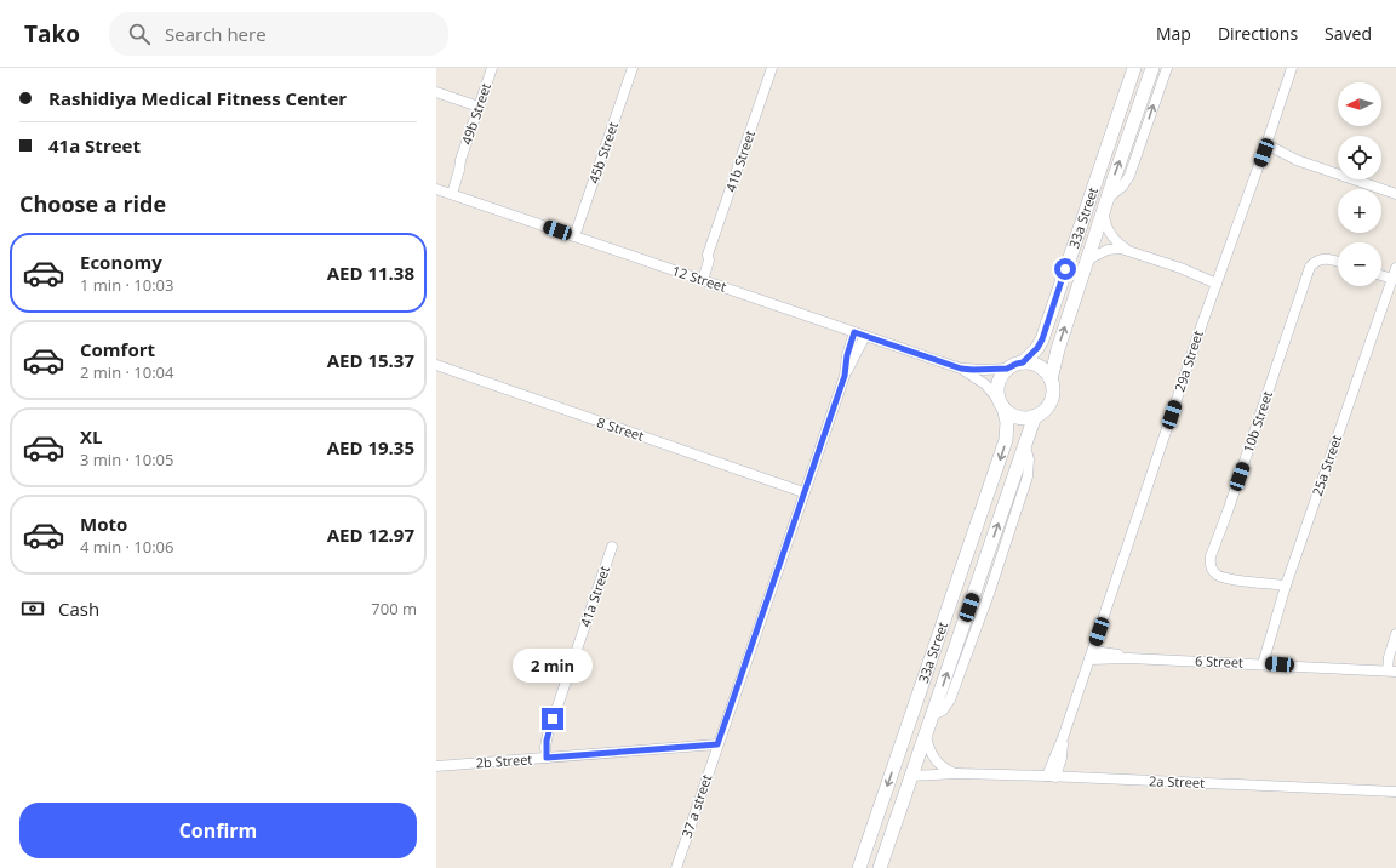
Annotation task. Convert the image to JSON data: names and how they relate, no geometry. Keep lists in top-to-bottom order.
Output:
{
  "streets": {
    "street": [
      "49b Street",
      "45b Street",
      "41b Street",
      "33a Street",
      "12 Street",
      "29a Street",
      "10b Street",
      "8 Street",
      "25a Street",
      "41a Street",
      "6 Street",
      "2b Street",
      "2a Street",
      "37 a street"
    ]
  },
  "crossings": [
    ["49b Street", "12 Street"],
    ["45b Street", "12 Street"],
    ["41b Street", "12 Street"],
    ["33a Street", "12 Street"],
    ["33a Street", "2a Street"],
    ["29a Street", "6 Street"],
    ["29a Street", "2a Street"],
    ["10b Street", "25a Street"],
    ["8 Street", "37 a street"],
    ["25a Street", "6 Street"],
    ["41a Street", "2b Street"],
    ["2b Street", "37 a street"]
  ],
  "north": "left",
  "page": {
    "header": "Tako",
    "search": "Search here",
    "nav": ["Map", "Directions", "Saved"],
    "banner": ["Rashidiya Medical Fitness Center", "41a Street"],
    "map_buttons": ["+", "−"],
    "heading": "Choose a ride",
    "list": [
      {
        "name": "Economy",
        "note": "1 min · 10:03",
        "value": "AED 11.38"
      },
      {
        "name": "Comfort",
        "note": "2 min · 10:04",
        "value": "AED 15.37"
      },
      {
        "name": "XL",
        "note": "3 min · 10:05",
        "value": "AED 19.35"
      },
      {
        "name": "Moto",
        "note": "4 min · 10:06",
        "value": "AED 12.97"
      }
    ],
    "pay": ["Cash", "700 m"],
    "bubble": "2 min",
    "buttons": "Confirm"
  }
}
